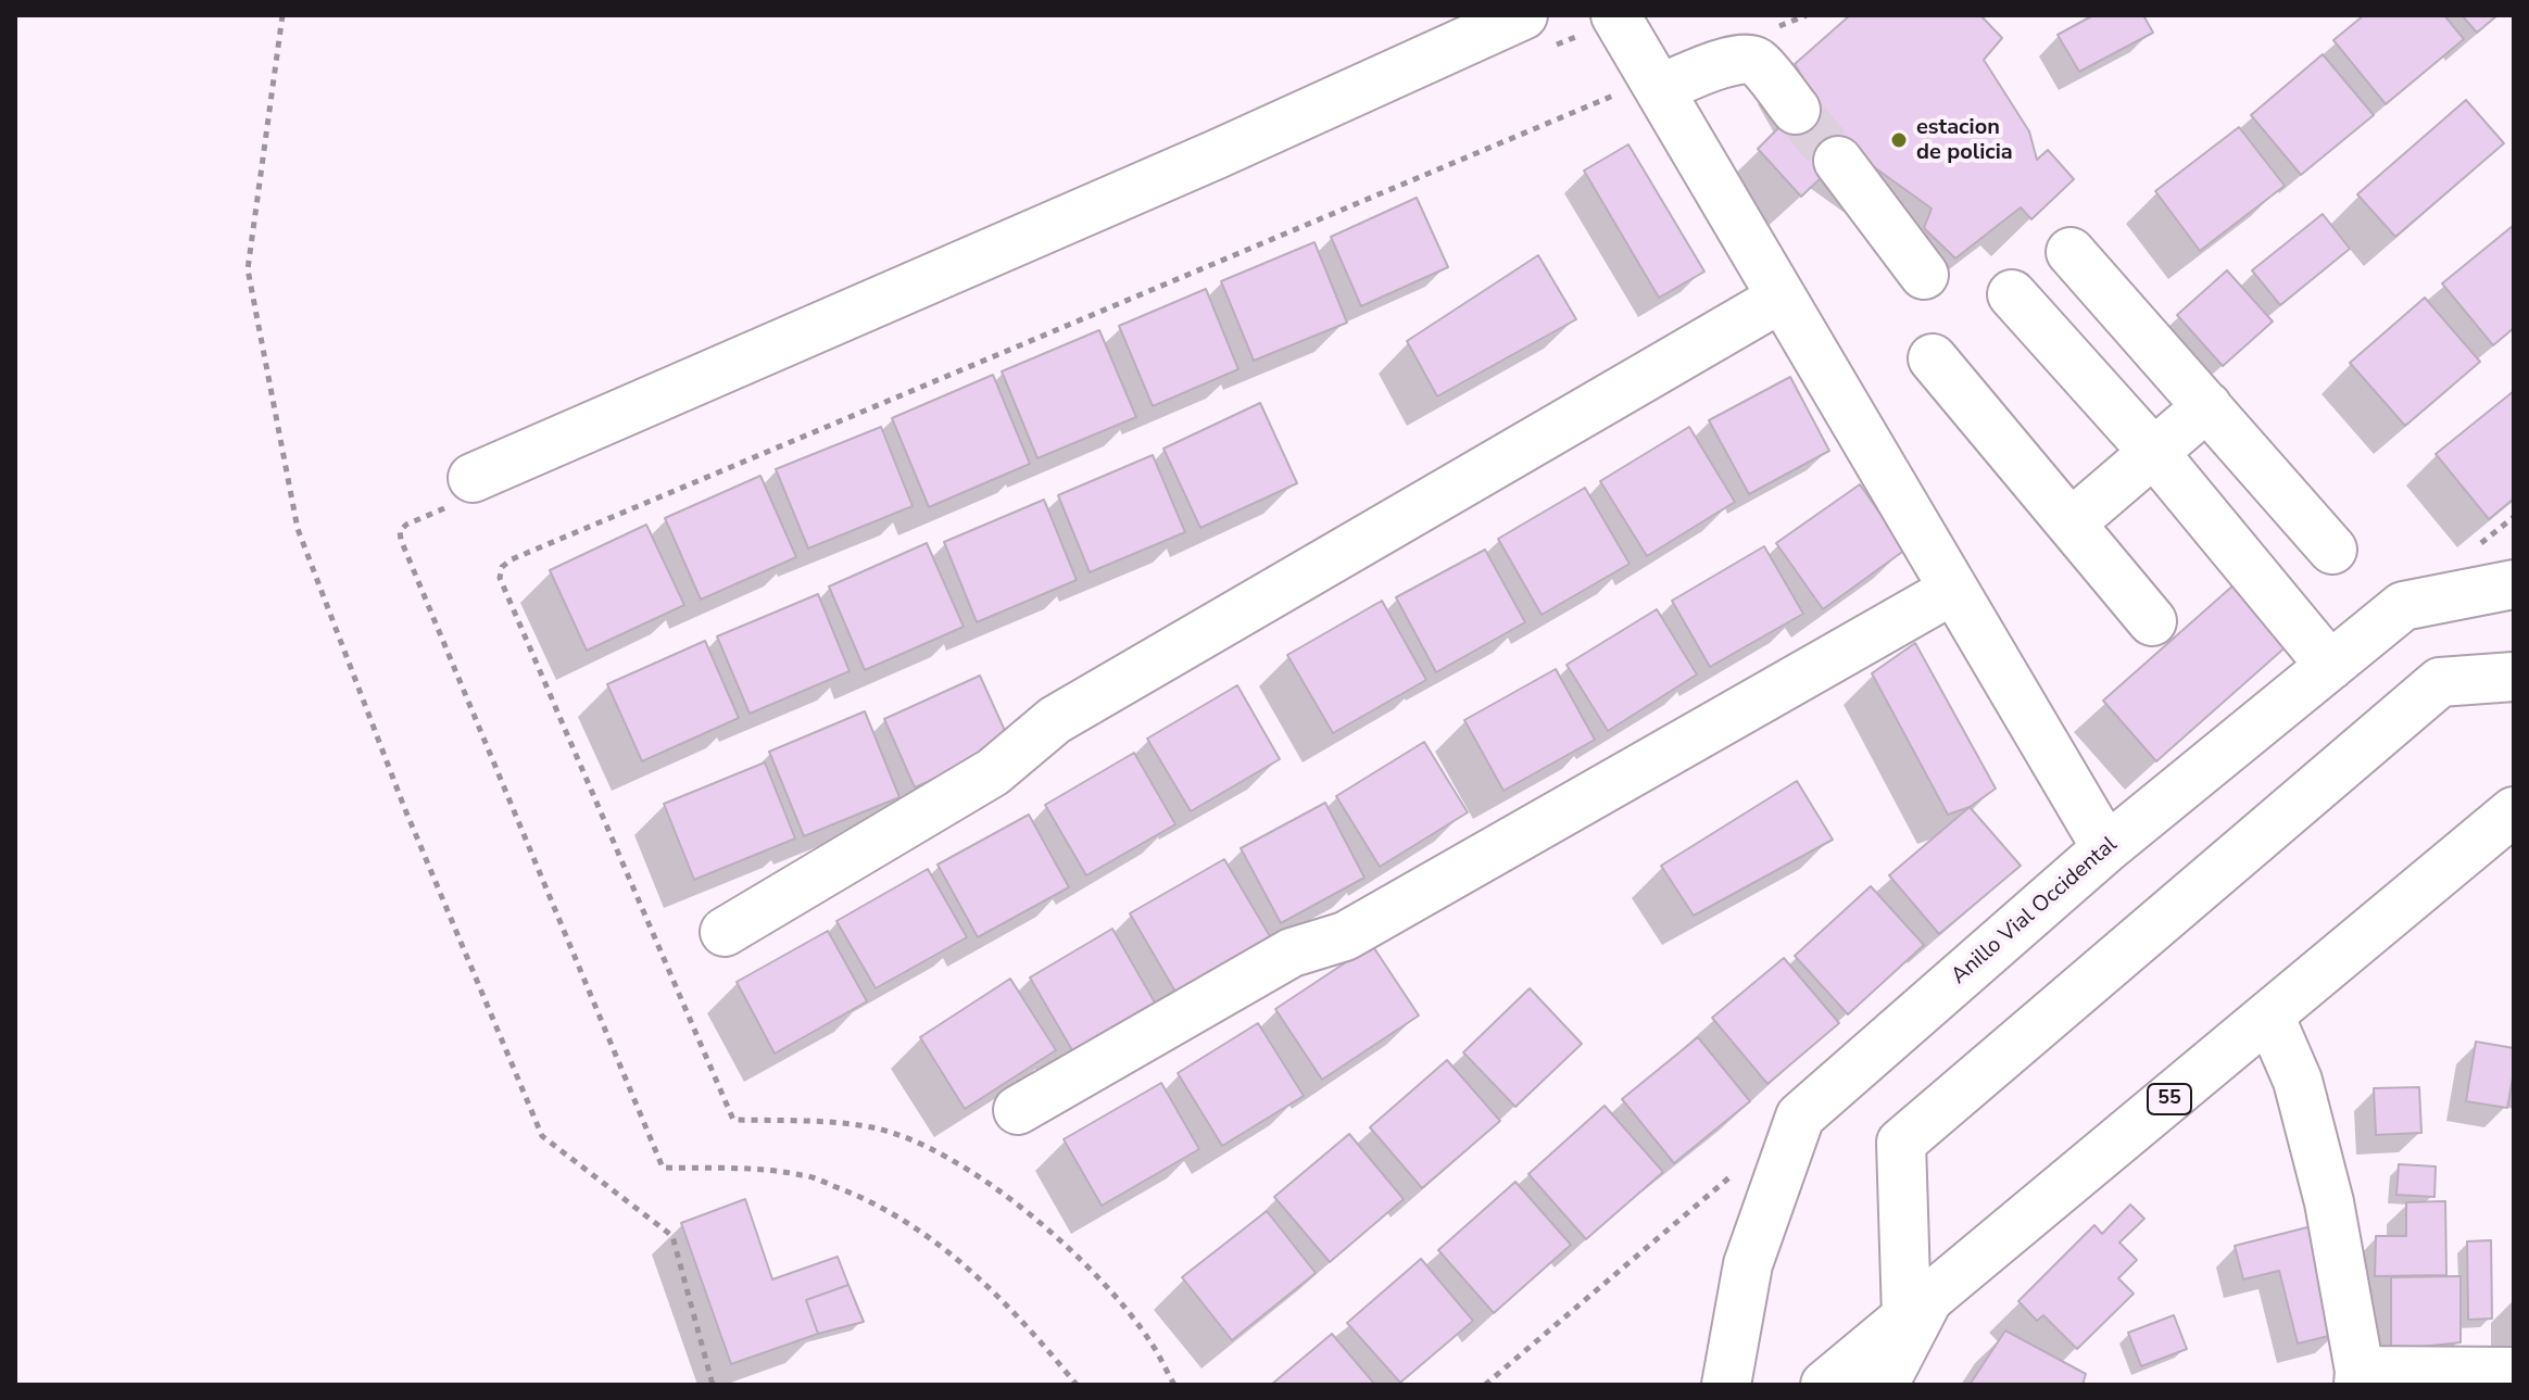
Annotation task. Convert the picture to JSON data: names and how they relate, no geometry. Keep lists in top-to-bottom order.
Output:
{
  "streets": {
    "main road": ["Anillo Vial Occidental", "55"]
  },
  "places": ["estacion de policia"]
}
